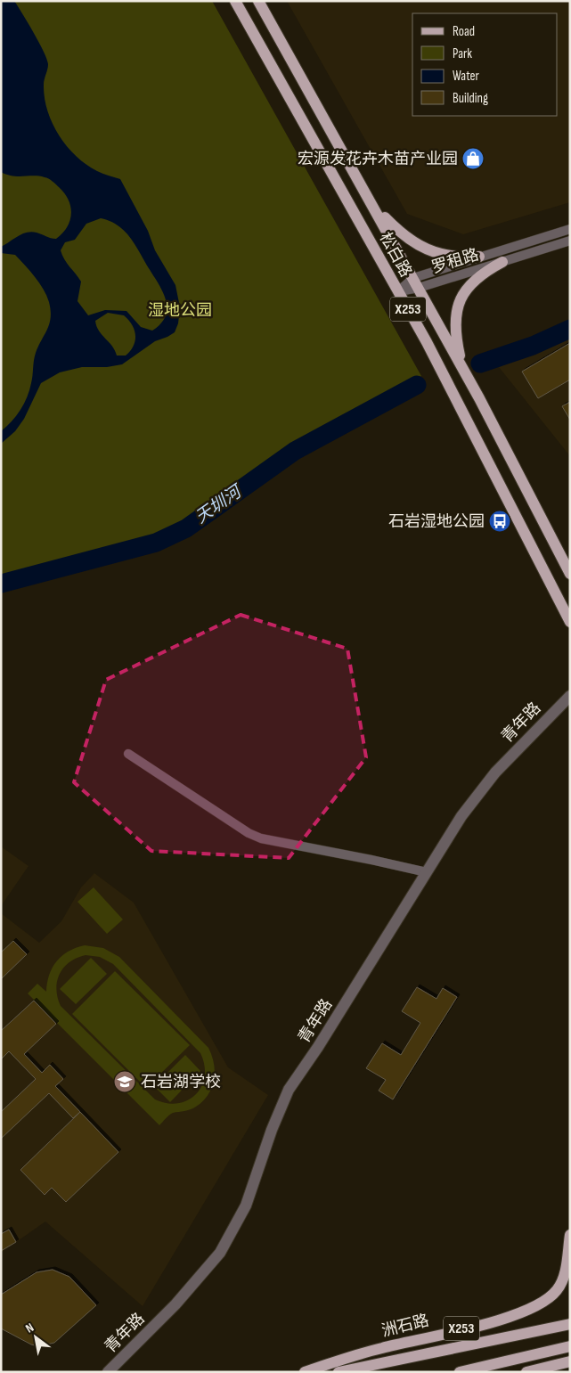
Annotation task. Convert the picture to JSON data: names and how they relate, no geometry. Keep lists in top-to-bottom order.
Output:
{
  "streets": {
    "main road": ["松白路", "X253", "洲石路"],
    "street": ["罗租路", "青年路"]
  },
  "crossings": [
    ["松白路", "罗租路"]
  ],
  "water": ["天圳河"],
  "parks": ["湿地公园"],
  "places": {
    "shop": ["宏源发花卉木苗产业园"],
    "bus stop": ["石岩湿地公园"],
    "school or university": ["石岩湖学校"]
  },
  "legend": [
    "Road",
    "Park",
    "Water",
    "Building"
  ],
  "north": "top left"
}
